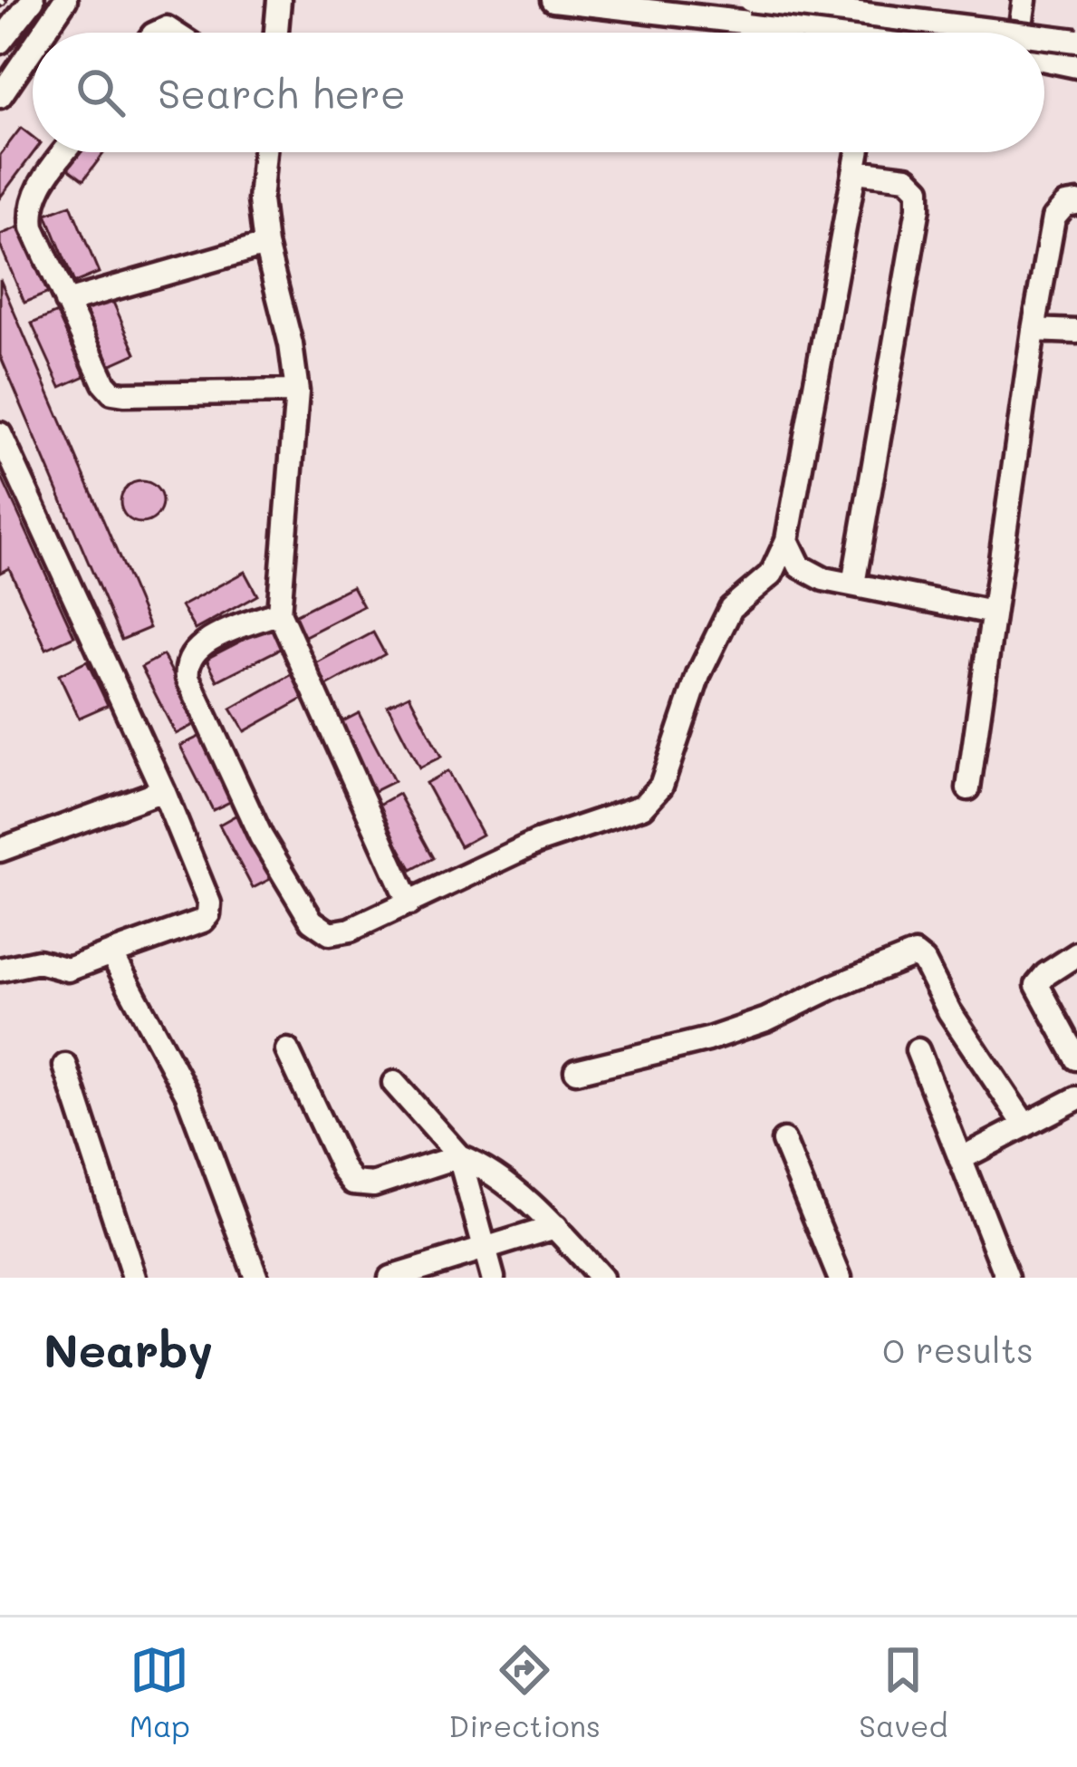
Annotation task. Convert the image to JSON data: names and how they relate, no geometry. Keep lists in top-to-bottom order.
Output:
{
  "page": {
    "search": "Search here",
    "heading": ["Nearby", "0 results"],
    "nav": ["Map", "Directions", "Saved"]
  }
}
